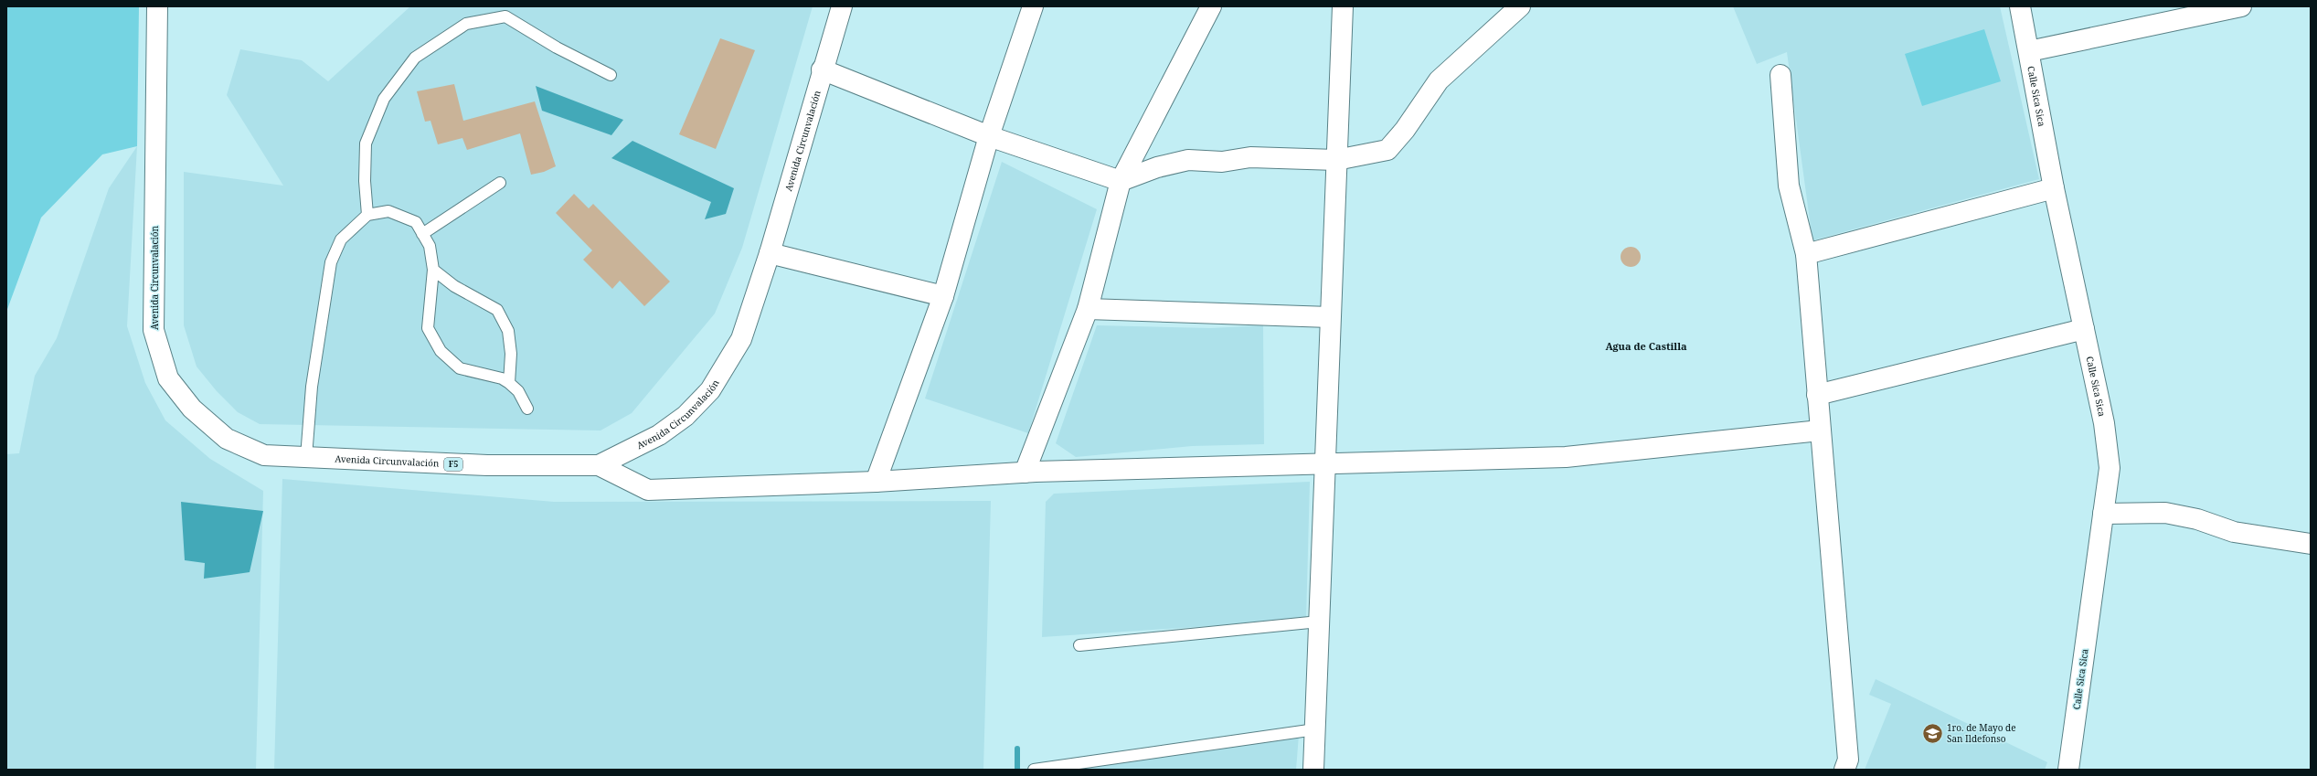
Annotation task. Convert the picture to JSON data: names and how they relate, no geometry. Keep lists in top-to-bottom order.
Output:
{
  "streets": {
    "main road": ["Calle Sica Sica", "Avenida Circunvalación", "F5"]
  },
  "districts": ["Agua de Castilla"],
  "places": {
    "school or university": ["1ro. de Mayo de San Ildefonso"]
  }
}
